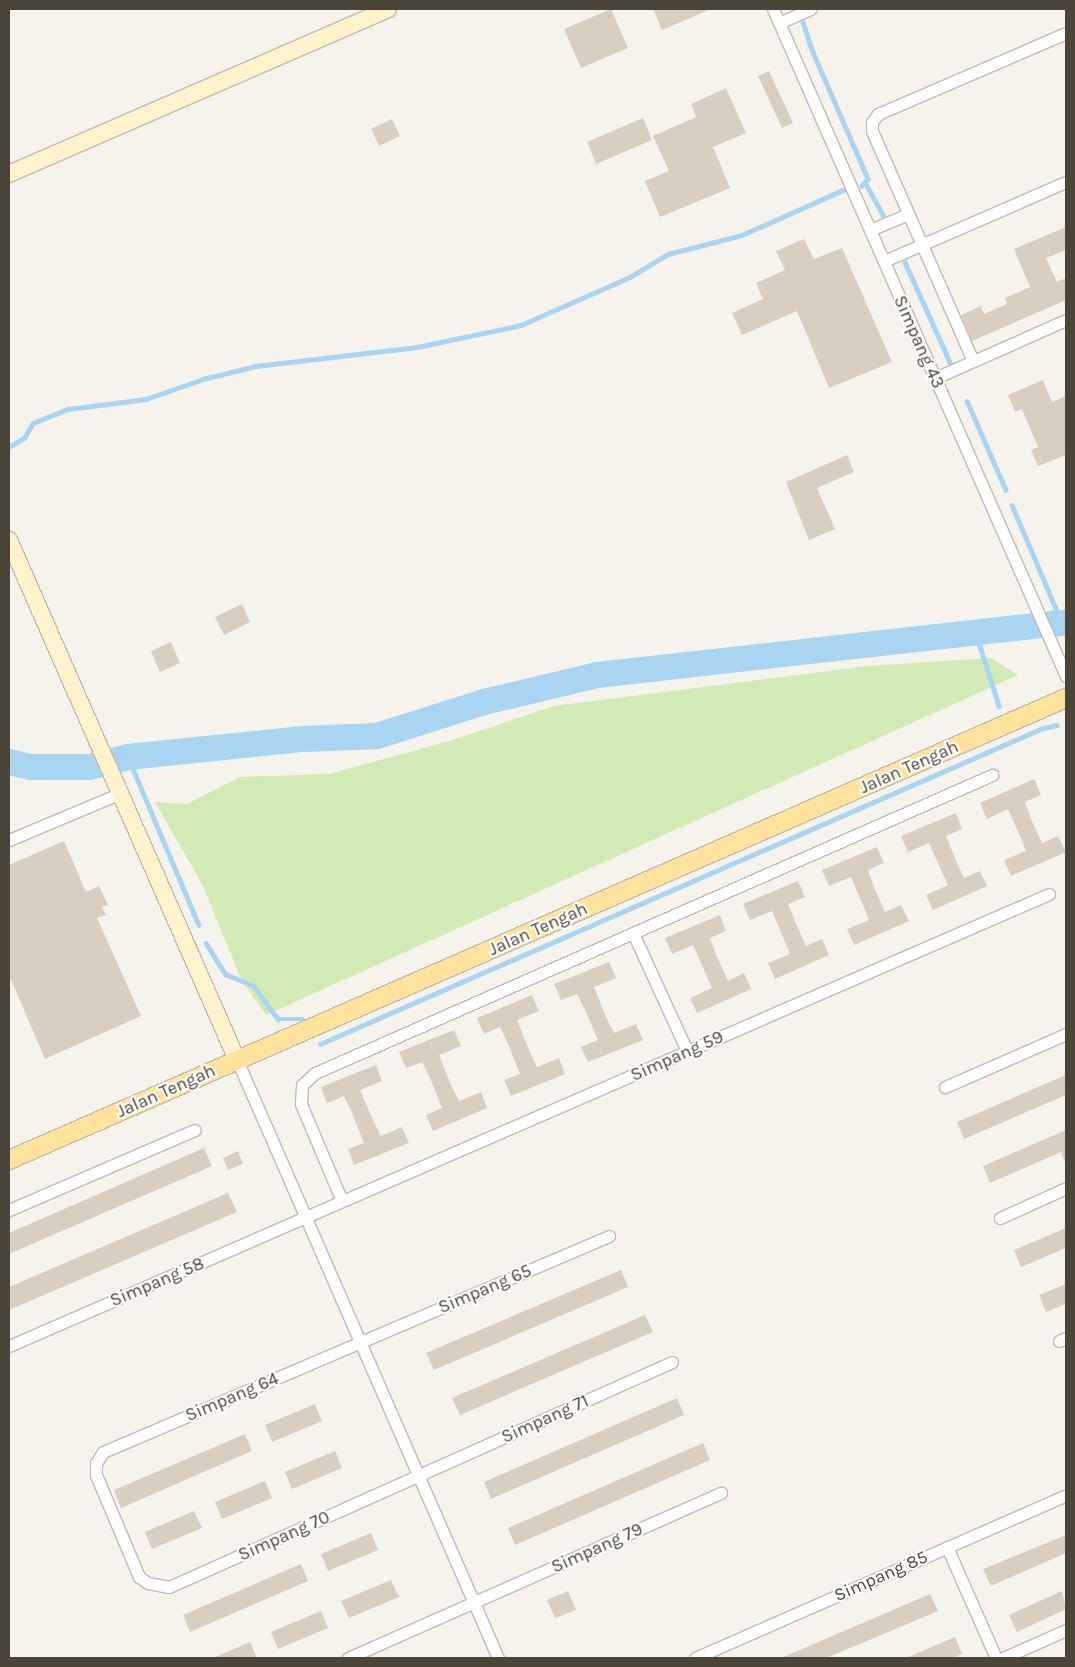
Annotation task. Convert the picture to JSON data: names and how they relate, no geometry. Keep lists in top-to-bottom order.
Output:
{
  "streets": {
    "main road": ["Jalan Tengah"],
    "street": [
      "Simpang 43",
      "Simpang 59",
      "Simpang 58",
      "Simpang 65",
      "Simpang 64",
      "Simpang 71",
      "Simpang 70",
      "Simpang 79",
      "Simpang 85"
    ]
  },
  "crossings": [
    ["Simpang 59", "Simpang 58"],
    ["Simpang 65", "Simpang 64"],
    ["Simpang 64", "Simpang 70"],
    ["Simpang 71", "Simpang 70"]
  ]
}
